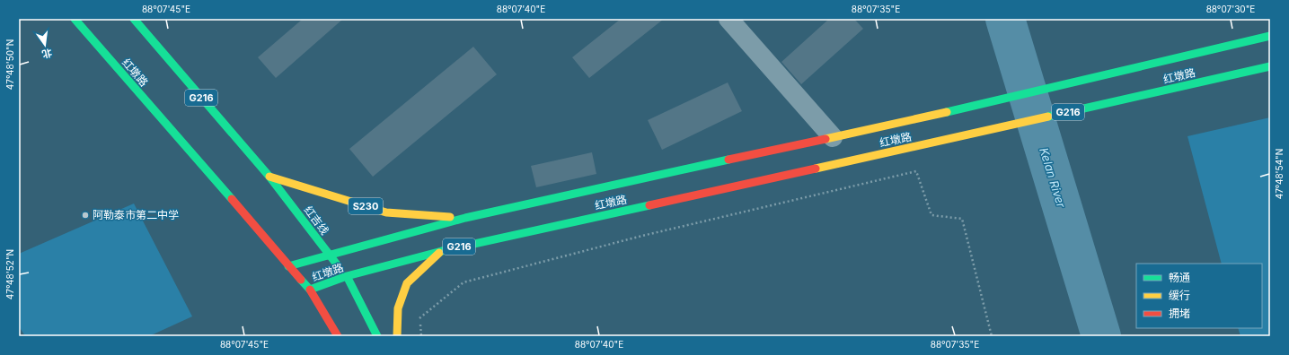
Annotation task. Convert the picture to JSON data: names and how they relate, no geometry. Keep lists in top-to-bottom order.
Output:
{
  "streets": {
    "main road": [
      "红墩路",
      "G216",
      "S230",
      "红吉线"
    ]
  },
  "crossings": [
    ["红墩路", "S230"],
    ["红墩路", "红吉线"],
    ["G216", "S230"],
    ["G216", "红吉线"],
    ["S230", "红吉线"]
  ],
  "water": ["Kelan River"],
  "places": ["阿勒泰市第二中学"],
  "legend": ["畅通", "缓行", "拥堵"],
  "north": "bottom",
  "coordinates": [
    "88°07'45\"E",
    "88°07'40\"E",
    "88°07'35\"E",
    "88°07'30\"E",
    "47°48'50\"N",
    "47°48'54\"N",
    "47°48'52\"N"
  ]
}
